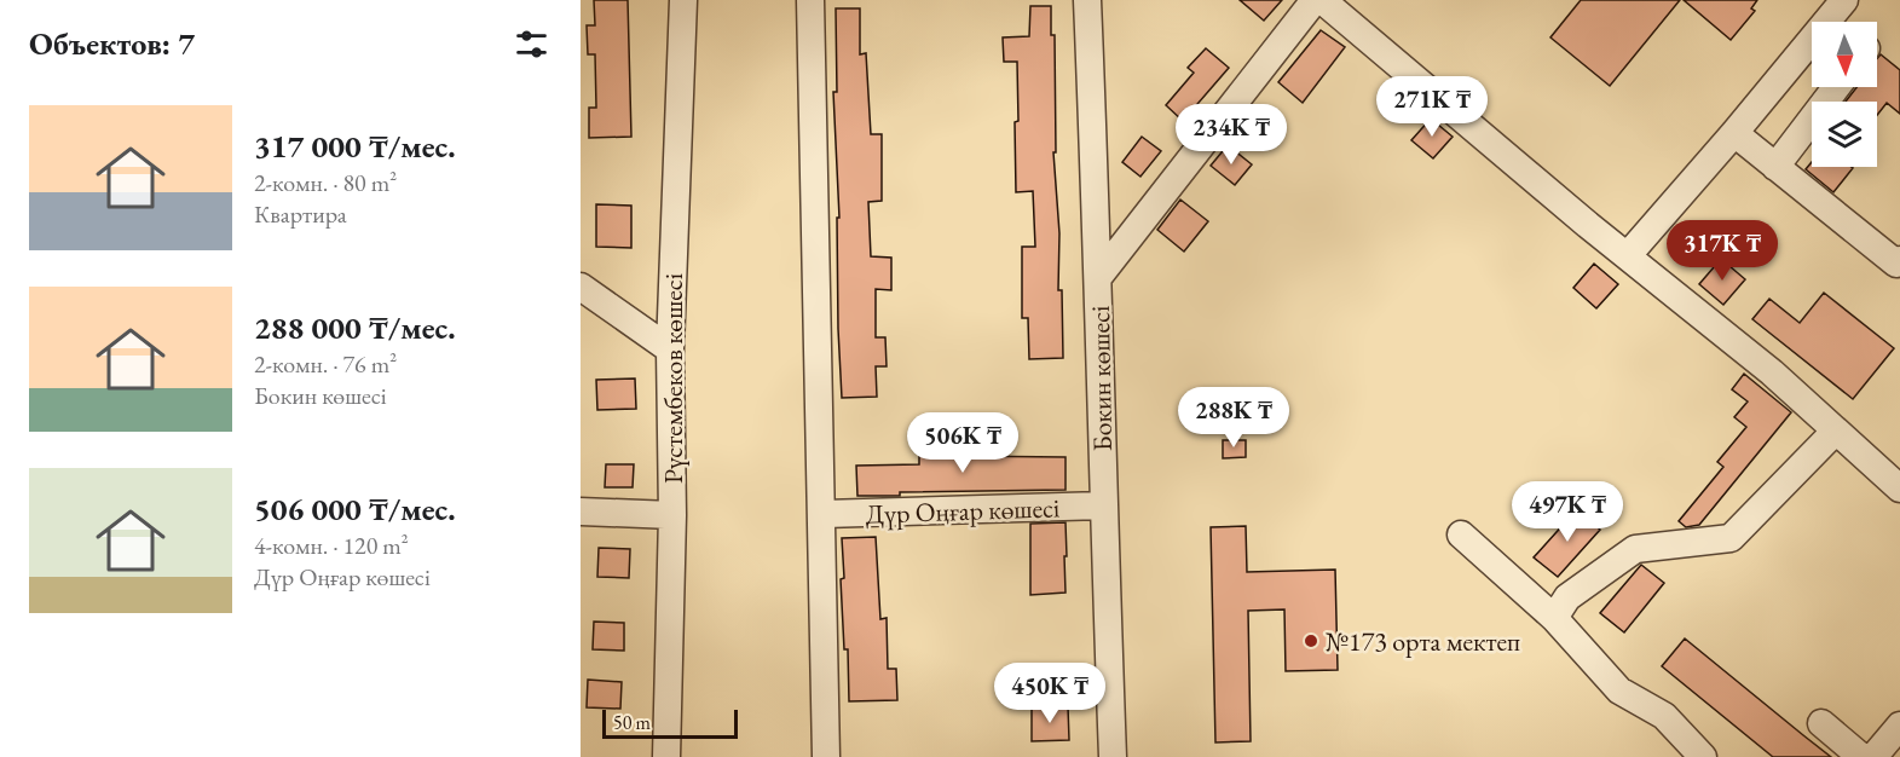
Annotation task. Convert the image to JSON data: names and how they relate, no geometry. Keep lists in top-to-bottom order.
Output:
{
  "streets": {
    "street": ["Рүстембеков көшесі", "Бокин көшесі", "Дүр Оңғар көшесі"]
  },
  "crossings": [
    ["Бокин көшесі", "Дүр Оңғар көшесі"]
  ],
  "places": ["№173 орта мектеп"],
  "scale_bar": "50 m",
  "north": "bottom",
  "page": {
    "heading": "Объектов: 7",
    "price": [
      "271K ₸",
      "234K ₸",
      "317K ₸",
      "288K ₸",
      "506K ₸",
      "497K ₸",
      "450K ₸"
    ],
    "list": [
      {
        "name": "317 000 ₸/мес.",
        "note": "2-комн. · 80 m² · Квартира"
      },
      {
        "name": "288 000 ₸/мес.",
        "note": "2-комн. · 76 m² · Бокин көшесі"
      },
      {
        "name": "506 000 ₸/мес.",
        "note": "4-комн. · 120 m² · Дүр Оңғар көшесі"
      }
    ],
    "scale": "50 m"
  }
}
